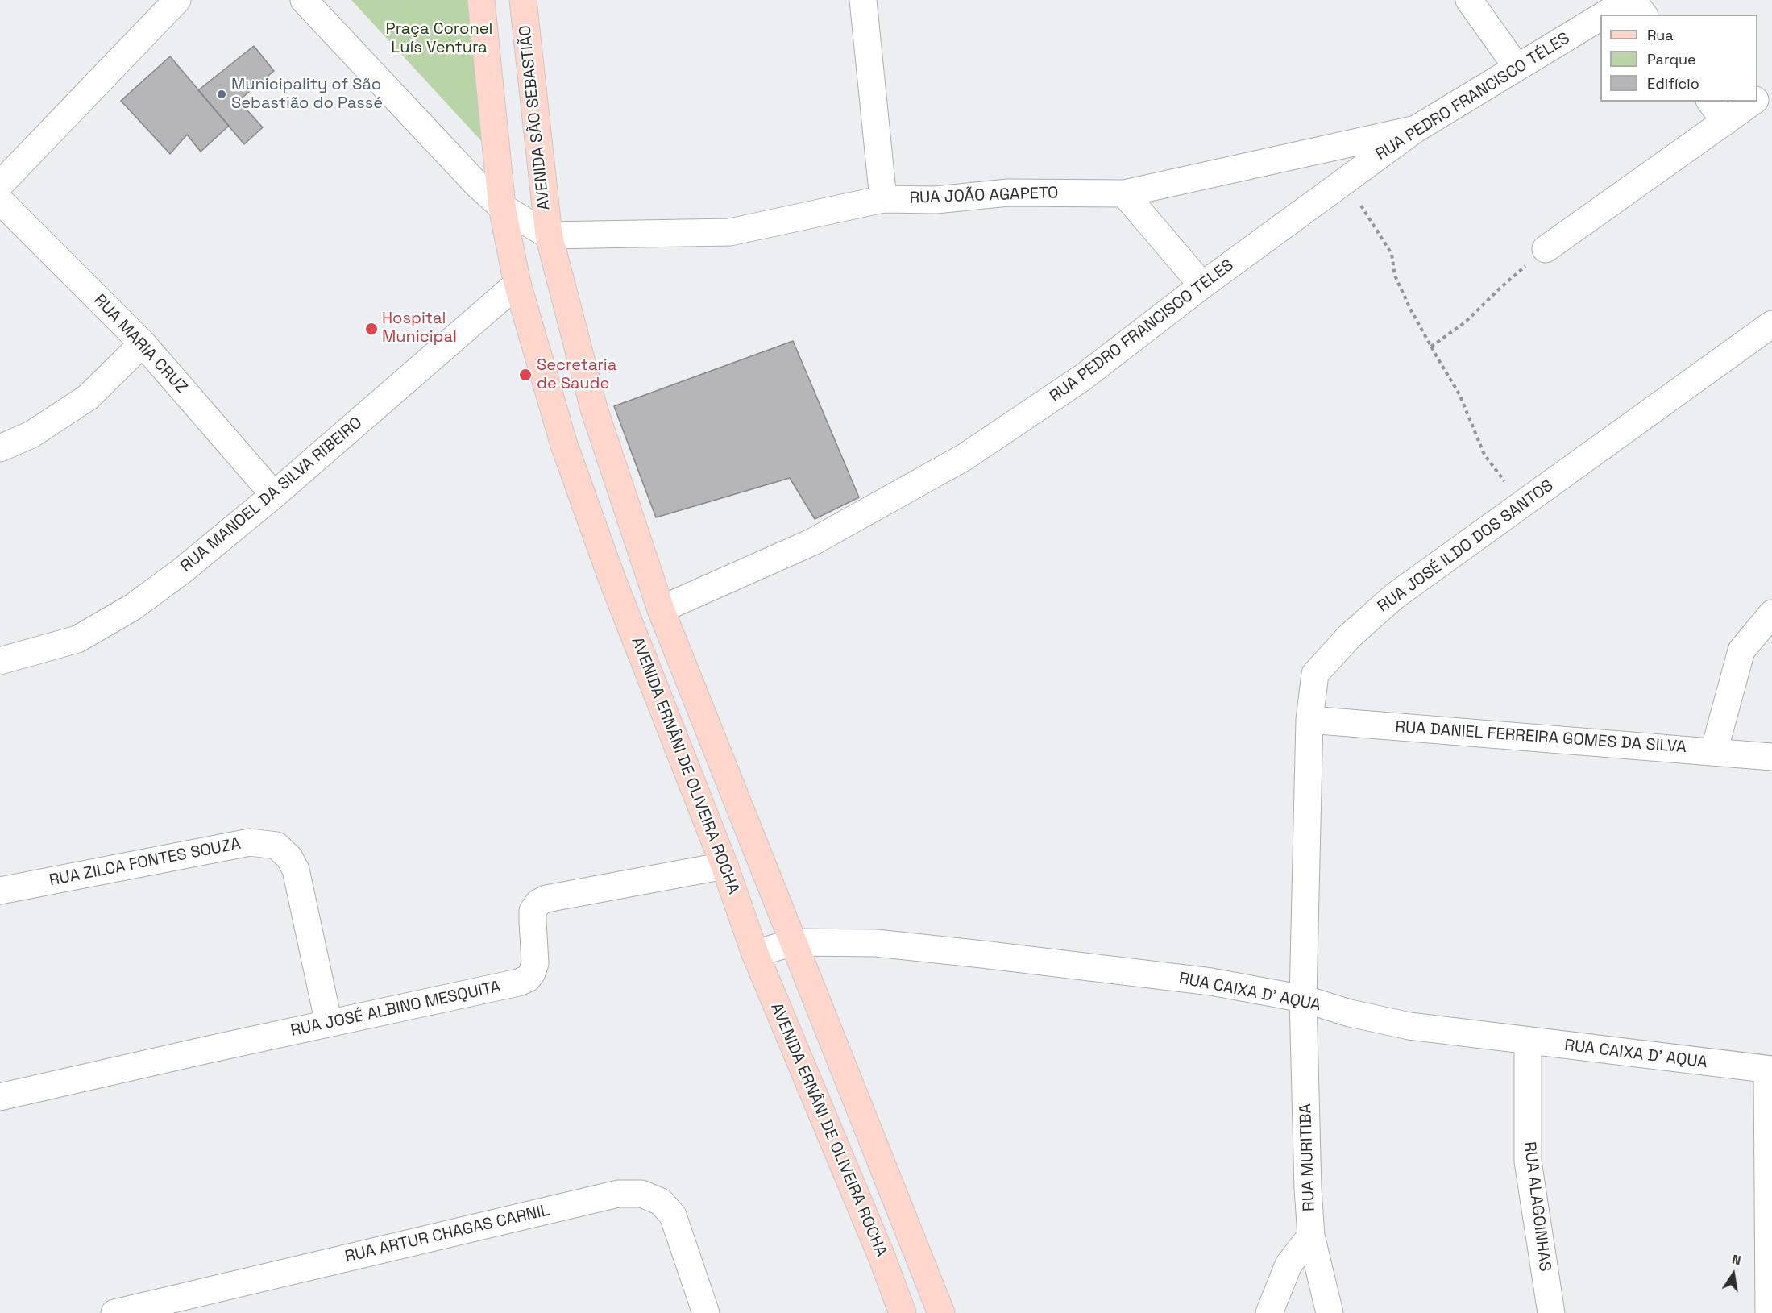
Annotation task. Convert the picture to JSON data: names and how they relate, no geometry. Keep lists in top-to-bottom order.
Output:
{
  "streets": {
    "main road": ["AVENIDA SÃO SEBASTIÃO", "AVENIDA ERNÂNI DE OLIVEIRA ROCHA"],
    "street": [
      "RUA PEDRO FRANCISCO TÉLES",
      "RUA JOÃO AGAPETO",
      "RUA MARIA CRUZ",
      "RUA MANOEL DA SILVA RIBEIRO",
      "RUA JOSÉ ILDO DOS SANTOS",
      "RUA DANIEL FERREIRA GOMES DA SILVA",
      "RUA ZILCA FONTES SOUZA",
      "RUA CAIXA D' AQUA",
      "RUA JOSÉ ALBINO MESQUITA",
      "RUA MURITIBA",
      "RUA ALAGOINHAS",
      "RUA ARTUR CHAGAS CARNIL"
    ]
  },
  "crossings": [
    ["RUA PEDRO FRANCISCO TÉLES", "RUA JOÃO AGAPETO"],
    ["AVENIDA SÃO SEBASTIÃO", "RUA JOÃO AGAPETO"],
    ["RUA MARIA CRUZ", "RUA MANOEL DA SILVA RIBEIRO"],
    ["RUA MANOEL DA SILVA RIBEIRO", "AVENIDA ERNÂNI DE OLIVEIRA ROCHA"],
    ["RUA JOSÉ ILDO DOS SANTOS", "RUA DANIEL FERREIRA GOMES DA SILVA"],
    ["RUA JOSÉ ILDO DOS SANTOS", "RUA CAIXA D' AQUA"],
    ["RUA JOSÉ ILDO DOS SANTOS", "RUA MURITIBA"],
    ["AVENIDA ERNÂNI DE OLIVEIRA ROCHA", "RUA CAIXA D' AQUA"],
    ["AVENIDA ERNÂNI DE OLIVEIRA ROCHA", "RUA JOSÉ ALBINO MESQUITA"],
    ["RUA ZILCA FONTES SOUZA", "RUA JOSÉ ALBINO MESQUITA"],
    ["RUA CAIXA D' AQUA", "RUA MURITIBA"],
    ["RUA CAIXA D' AQUA", "RUA ALAGOINHAS"]
  ],
  "parks": ["Praça Coronel Luís Ventura"],
  "places": ["Municipality of São Sebastião do Passé", "Hospital Municipal", "Secretaria de Saude"],
  "legend": ["Rua", "Parque", "Edifício"],
  "north": "top"
}
